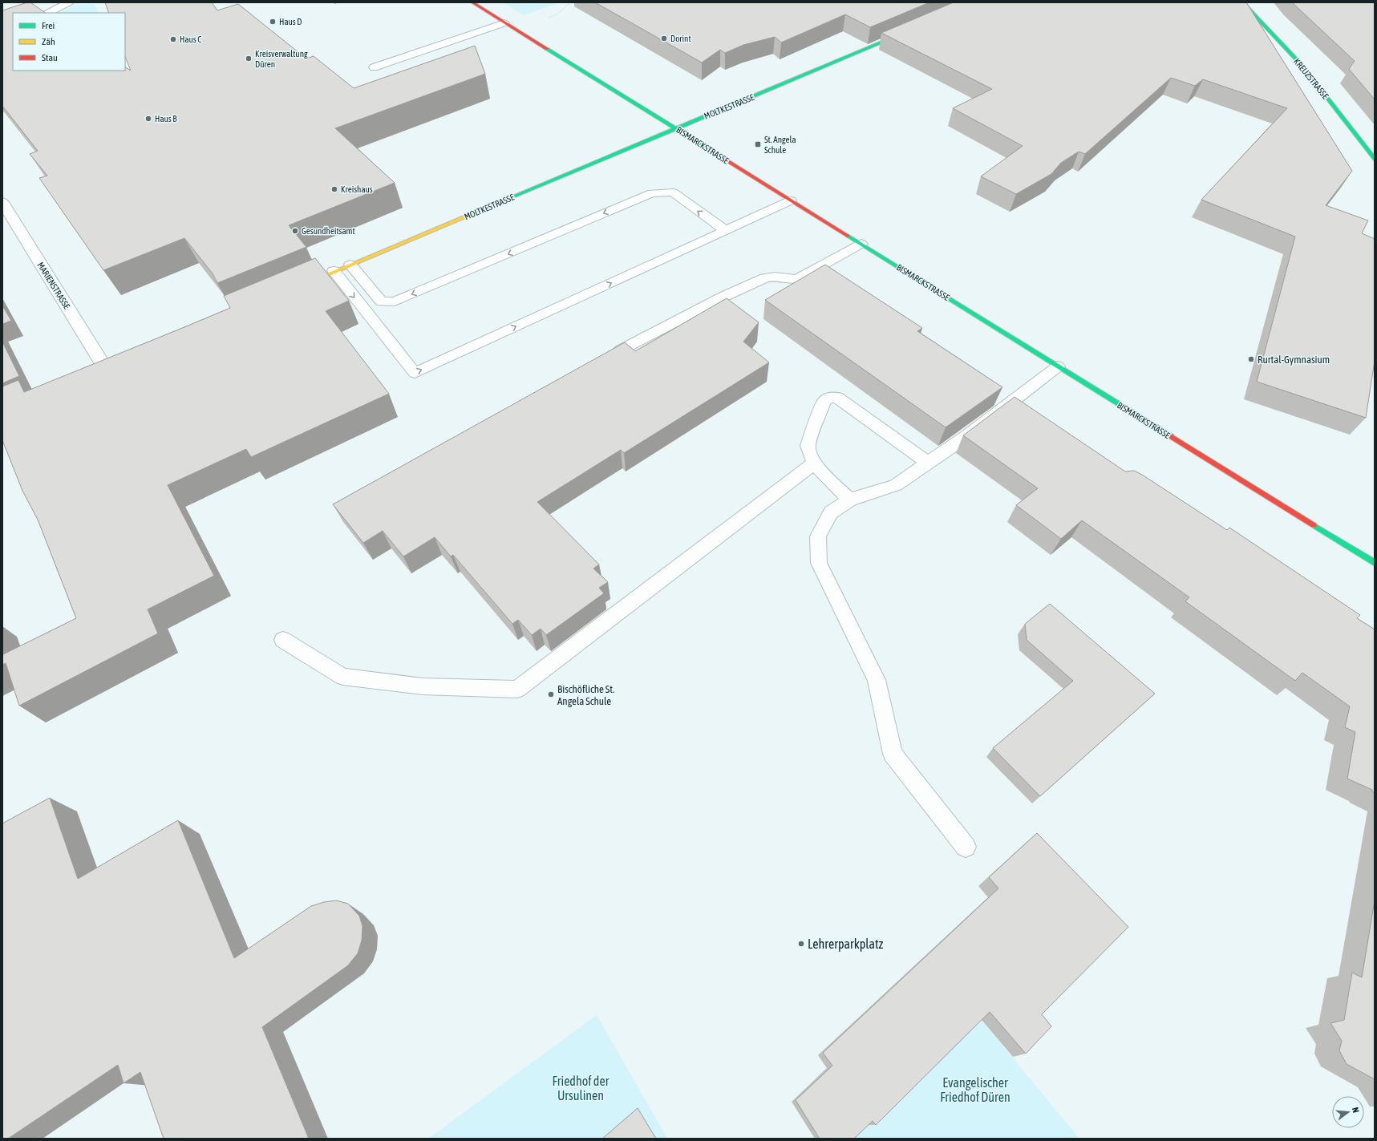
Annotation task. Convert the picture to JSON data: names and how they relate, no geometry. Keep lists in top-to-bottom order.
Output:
{
  "streets": {
    "main road": ["KREUZSTRASSE", "MOLTKESTRASSE", "BISMARCKSTRASSE"],
    "street": ["MARIENSTRASSE"]
  },
  "crossings": [
    ["MOLTKESTRASSE", "BISMARCKSTRASSE"]
  ],
  "parks": ["Friedhof der Ursulinen", "Evangelischer Friedhof Düren"],
  "places": {
    "other": [
      "Haus D",
      "Dorint",
      "Haus C",
      "Kreisverwaltung Düren",
      "Haus B",
      "Kreishaus",
      "Gesundheitsamt",
      "Rurtal-Gymnasium",
      "Bischöfliche St. Angela Schule",
      "Lehrerparkplatz"
    ],
    "transit": ["St. Angela Schule"]
  },
  "legend": ["Frei", "Zäh", "Stau"],
  "north": "right"
}
